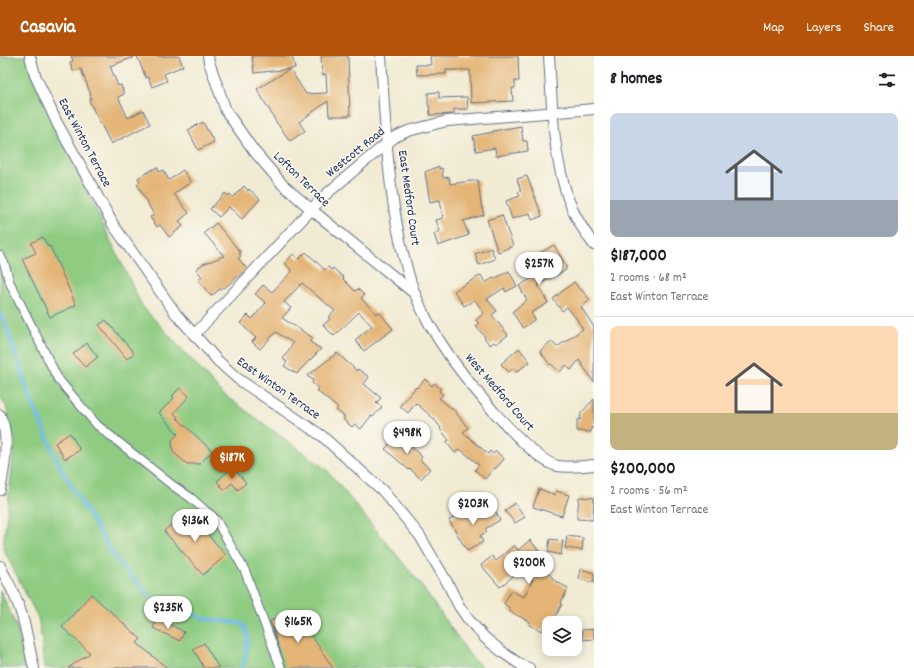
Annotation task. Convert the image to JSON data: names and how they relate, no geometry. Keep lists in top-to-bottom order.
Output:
{
  "streets": {
    "street": [
      "East Winton Terrace",
      "Westcott Road",
      "Lofton Terrace",
      "East Medford Court",
      "West Medford Court"
    ]
  },
  "crossings": [
    ["East Winton Terrace", "Westcott Road"],
    ["Westcott Road", "Lofton Terrace"],
    ["Westcott Road", "East Medford Court"],
    ["Lofton Terrace", "East Medford Court"],
    ["Lofton Terrace", "West Medford Court"],
    ["East Medford Court", "West Medford Court"]
  ],
  "page": {
    "header": "Casavia",
    "nav": ["Map", "Layers", "Share"],
    "heading": "8 homes",
    "list": [
      {
        "name": "$187,000",
        "note": "2 rooms · 68 m² · East Winton Terrace"
      },
      {
        "name": "$200,000",
        "note": "2 rooms · 56 m² · East Winton Terrace"
      }
    ],
    "price": [
      "$257K",
      "$498K",
      "$187K",
      "$203K",
      "$136K",
      "$200K",
      "$235K",
      "$165K"
    ]
  }
}
